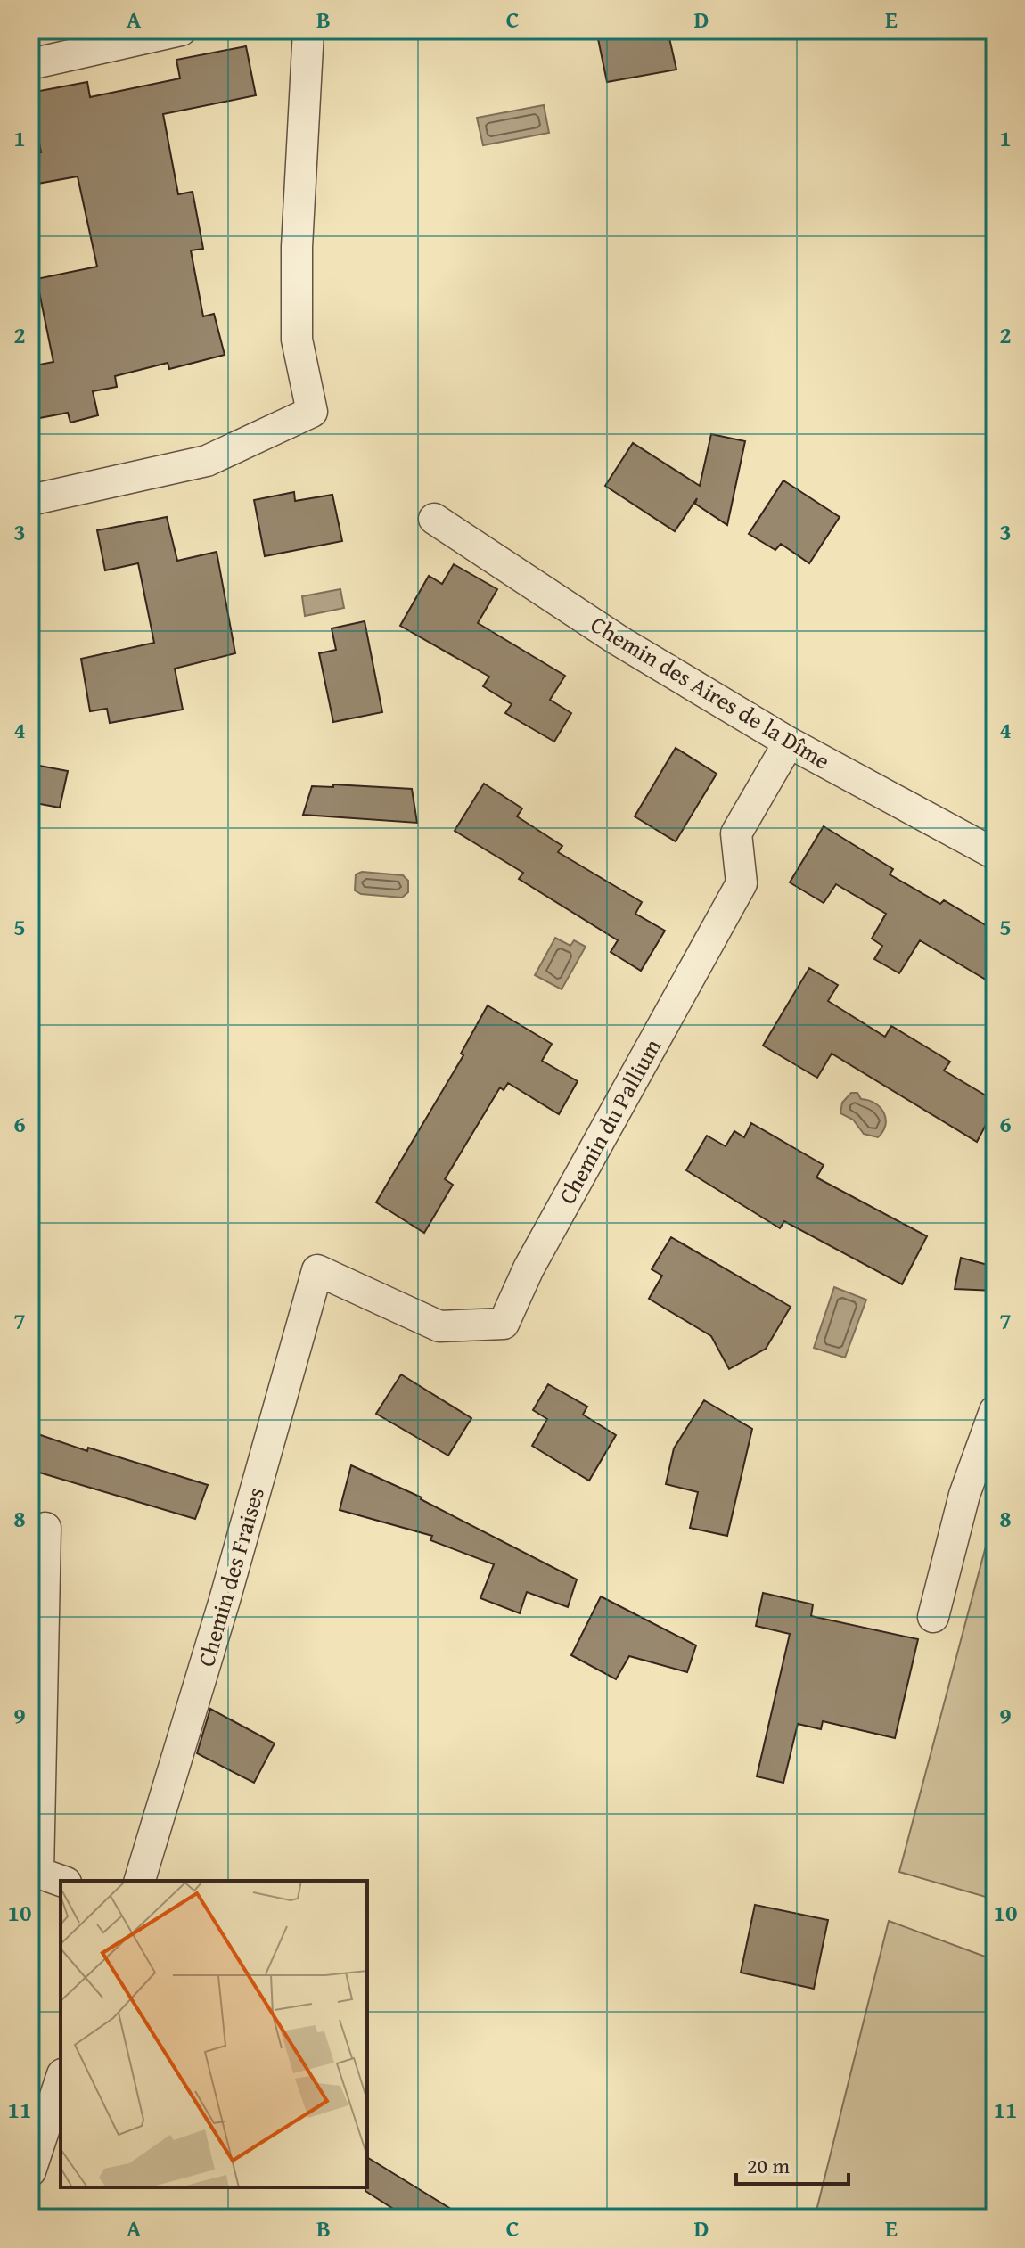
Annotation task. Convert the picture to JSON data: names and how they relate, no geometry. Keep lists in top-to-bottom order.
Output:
{
  "streets": {
    "street": ["Chemin des Aires de la Dîme", "Chemin du Pallium", "Chemin des Fraises"]
  },
  "crossings": [
    ["Chemin des Aires de la Dîme", "Chemin du Pallium"],
    ["Chemin du Pallium", "Chemin des Fraises"]
  ],
  "scale_bar": "20 m",
  "grid": {
    "columns": [
      "A",
      "B",
      "C",
      "D",
      "E"
    ],
    "rows": [
      "1",
      "2",
      "3",
      "4",
      "5",
      "6",
      "7",
      "8",
      "9",
      "10",
      "11"
    ]
  }
}
